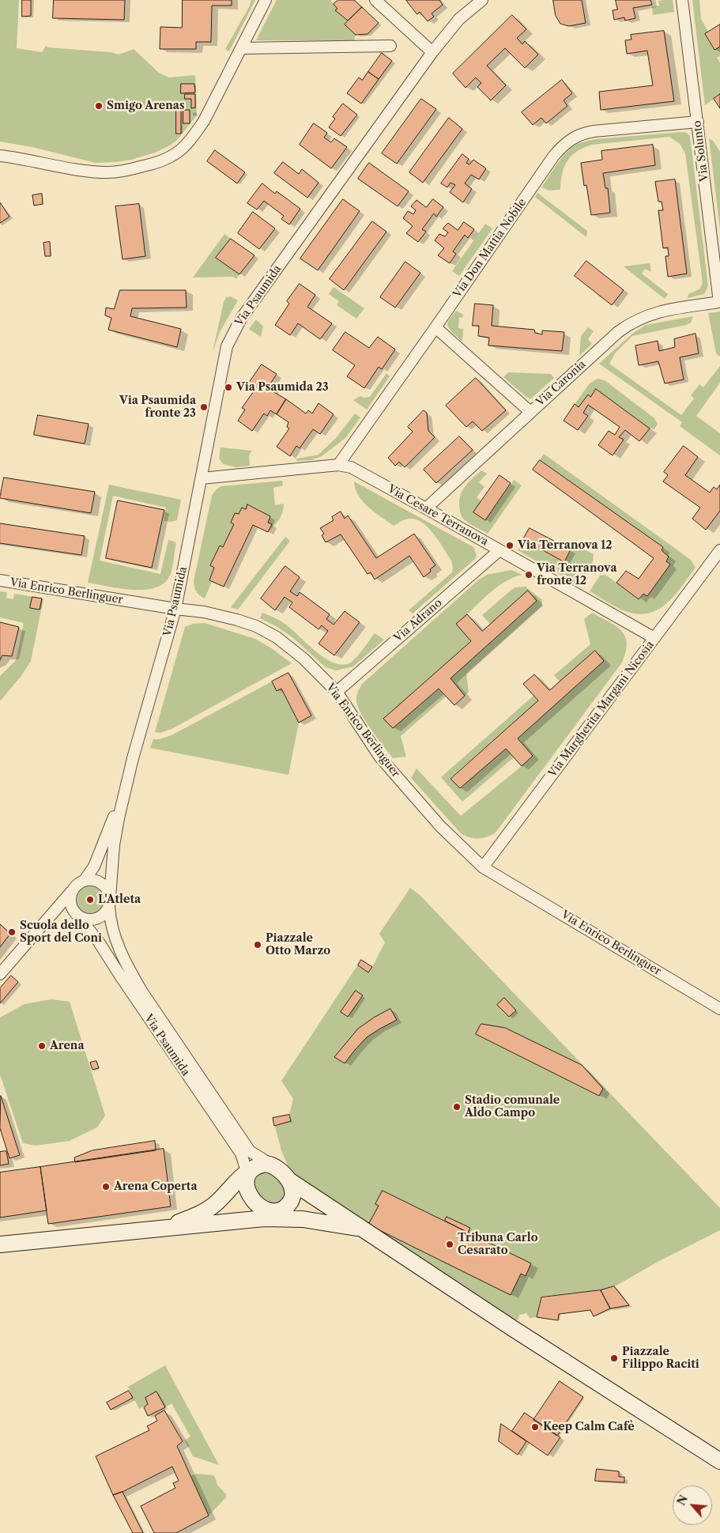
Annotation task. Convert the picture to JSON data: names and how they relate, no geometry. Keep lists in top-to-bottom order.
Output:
{
  "streets": {
    "street": [
      "Via Solunto",
      "Via Don Mattia Nobile",
      "Via Psaumida",
      "Via Caronia",
      "Via Cesare Terranova",
      "Via Enrico Berlinguer",
      "Via Adrano",
      "Via Margherita Margani Nicosia"
    ]
  },
  "crossings": [
    ["Via Solunto", "Via Don Mattia Nobile"],
    ["Via Solunto", "Via Caronia"],
    ["Via Don Mattia Nobile", "Via Cesare Terranova"],
    ["Via Psaumida", "Via Cesare Terranova"],
    ["Via Psaumida", "Via Enrico Berlinguer"],
    ["Via Caronia", "Via Cesare Terranova"],
    ["Via Cesare Terranova", "Via Adrano"],
    ["Via Cesare Terranova", "Via Margherita Margani Nicosia"],
    ["Via Enrico Berlinguer", "Via Adrano"],
    ["Via Enrico Berlinguer", "Via Margherita Margani Nicosia"]
  ],
  "places": [
    "Smigo Arenas",
    "Via Psaumida 23",
    "Via Psaumida fronte 23",
    "Via Terranova 12",
    "Via Terranova fronte 12",
    "L'Atleta",
    "Scuola dello Sport del Coni",
    "Piazzale Otto Marzo",
    "Arena",
    "Stadio comunale Aldo Campo",
    "Arena Coperta",
    "Tribuna Carlo Cesarato",
    "Piazzale Filippo Raciti",
    "Keep Calm Cafè"
  ],
  "north": "top left"
}
